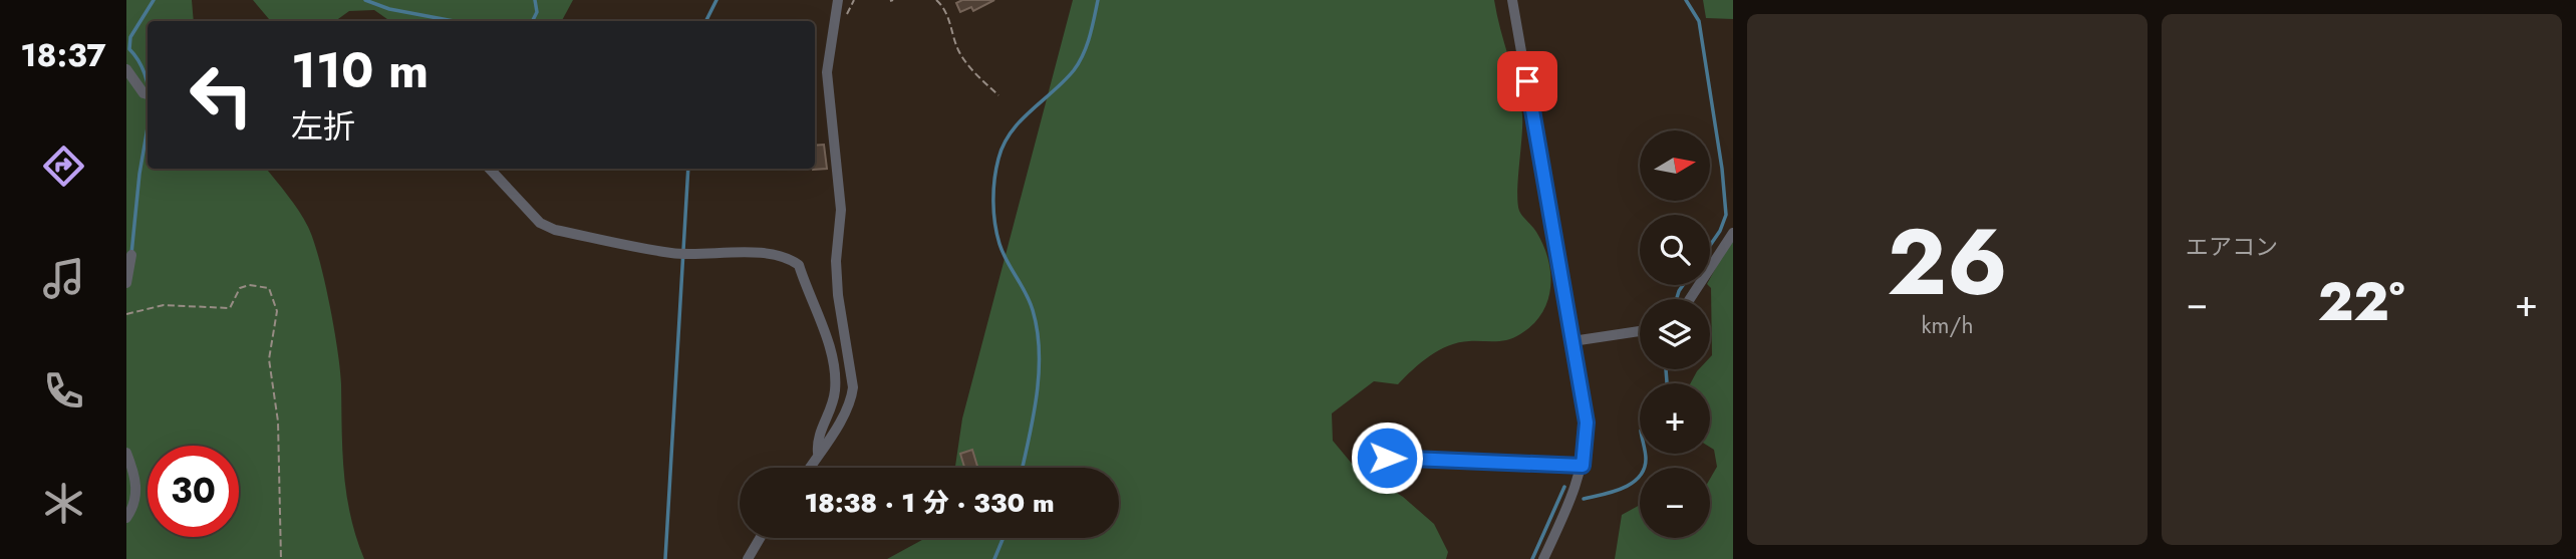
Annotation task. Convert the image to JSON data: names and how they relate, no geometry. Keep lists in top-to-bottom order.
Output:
{
  "north": "right",
  "page": {
    "tabs": "18:37",
    "tile": [
      ["26", "km/h"],
      "エアコン"
    ],
    "turn": ["110 m", "左折"],
    "map_buttons": ["+", "−"],
    "heat": ["−", "22°", "+"],
    "limit": "30",
    "trip": "18:38 · 1 分 · 330 m"
  }
}
